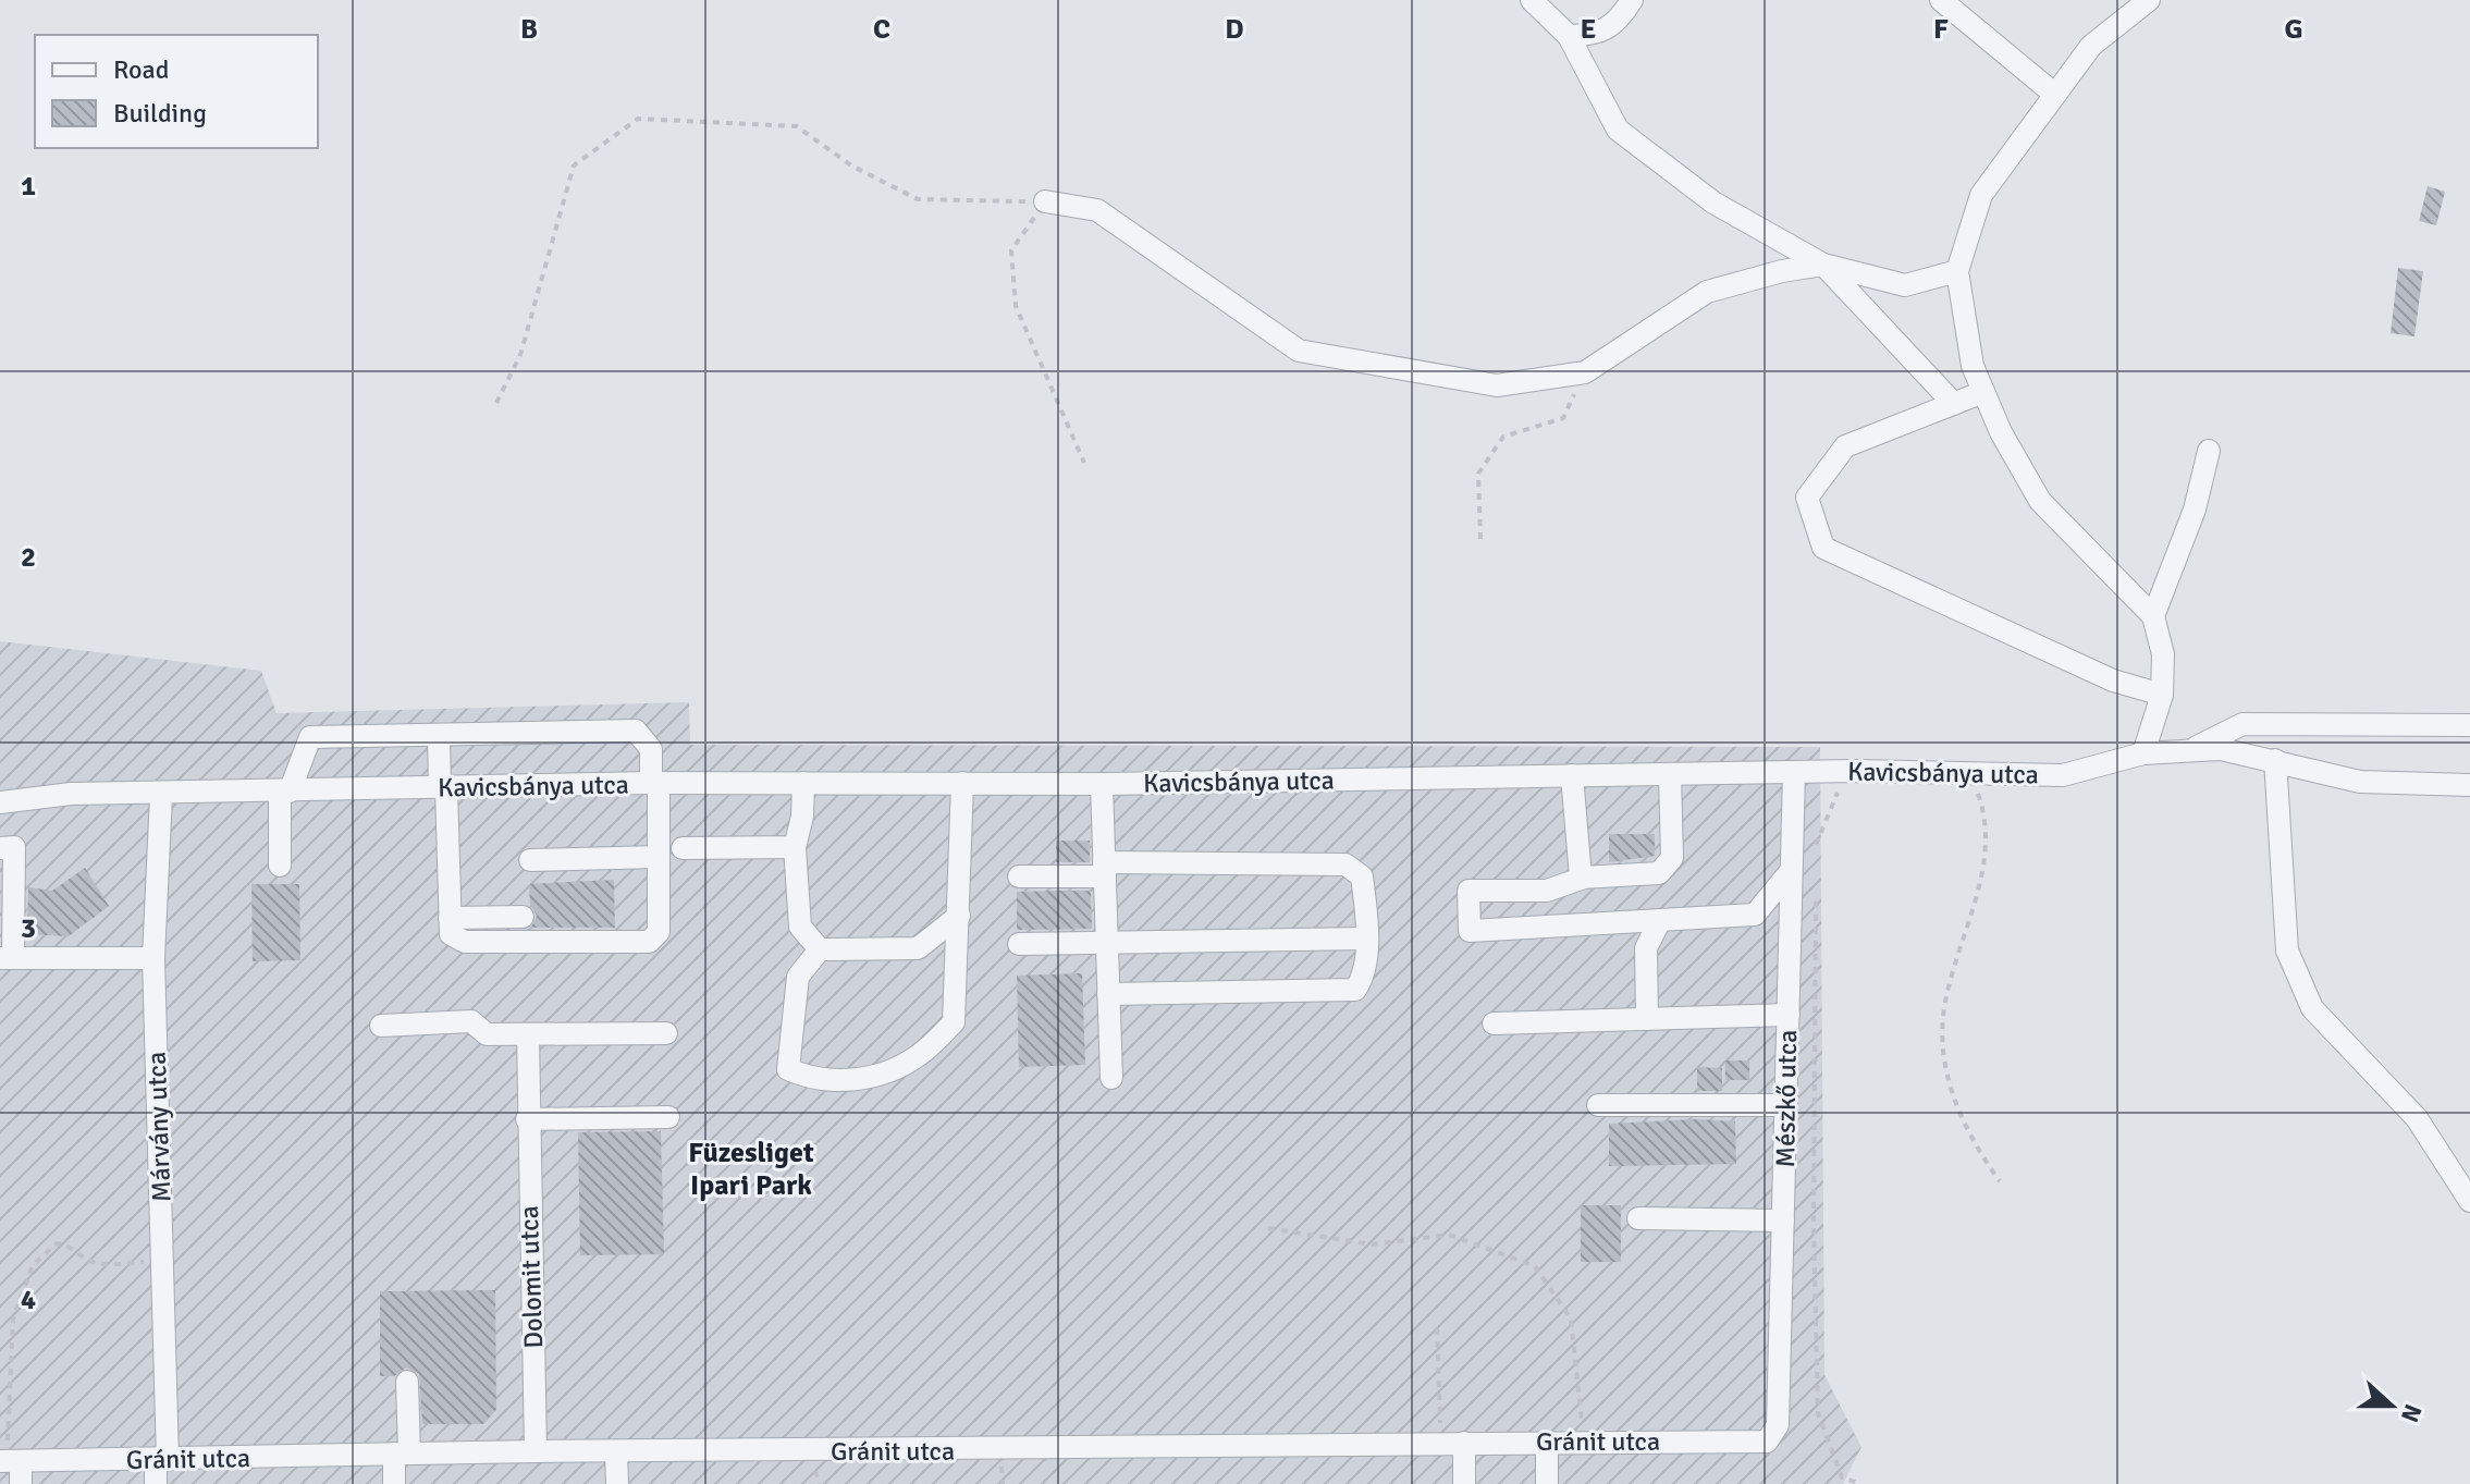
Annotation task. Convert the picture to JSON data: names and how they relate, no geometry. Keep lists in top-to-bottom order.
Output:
{
  "streets": {
    "street": [
      "Kavicsbánya utca",
      "Mészkő utca",
      "Márvány utca",
      "Dolomit utca",
      "Gránit utca"
    ]
  },
  "crossings": [
    ["Kavicsbánya utca", "Mészkő utca"],
    ["Kavicsbánya utca", "Márvány utca"],
    ["Mészkő utca", "Gránit utca"],
    ["Márvány utca", "Gránit utca"],
    ["Dolomit utca", "Gránit utca"]
  ],
  "districts": ["Füzesliget Ipari Park"],
  "legend": ["Road", "Building"],
  "north": "right",
  "grid": {
    "columns": [
      "B",
      "C",
      "D",
      "E",
      "F",
      "G"
    ],
    "rows": [
      "1",
      "2",
      "3",
      "4"
    ]
  }
}
